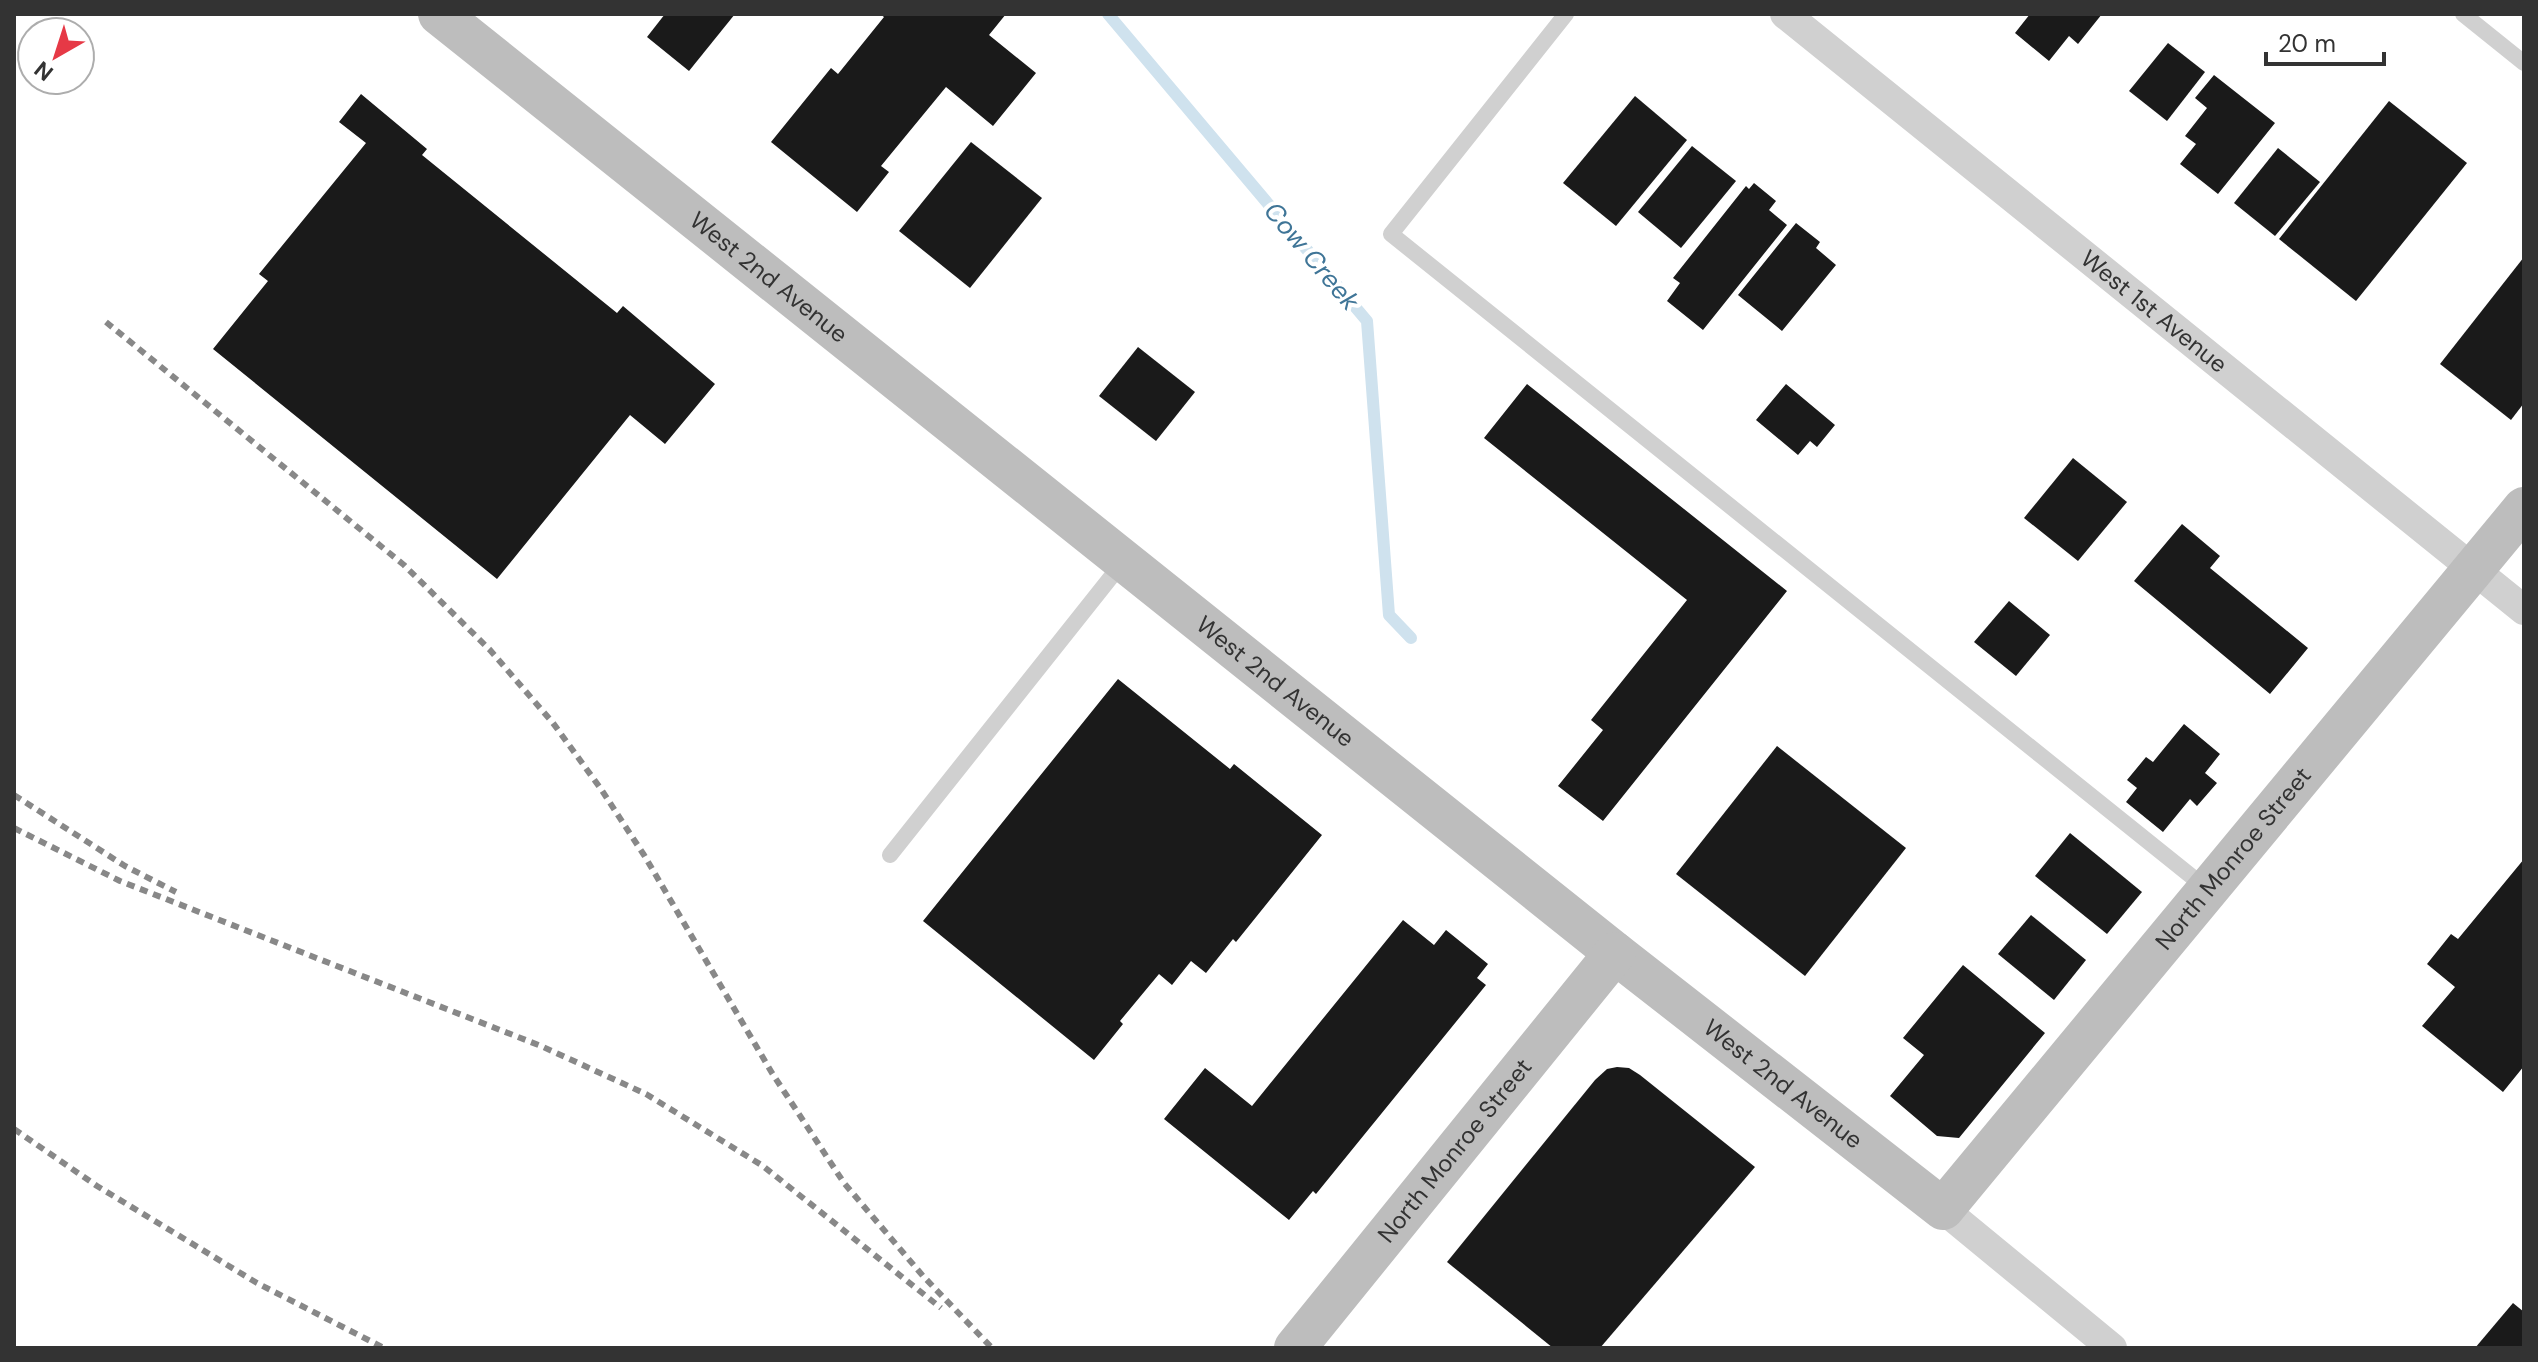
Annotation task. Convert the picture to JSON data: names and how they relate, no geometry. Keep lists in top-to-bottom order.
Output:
{
  "streets": {
    "street": ["West 2nd Avenue", "West 1st Avenue", "North Monroe Street"]
  },
  "crossings": [
    ["West 2nd Avenue", "North Monroe Street"],
    ["West 1st Avenue", "North Monroe Street"]
  ],
  "water": ["Cow Creek"],
  "scale_bar": "20 m",
  "north": "bottom left"
}
